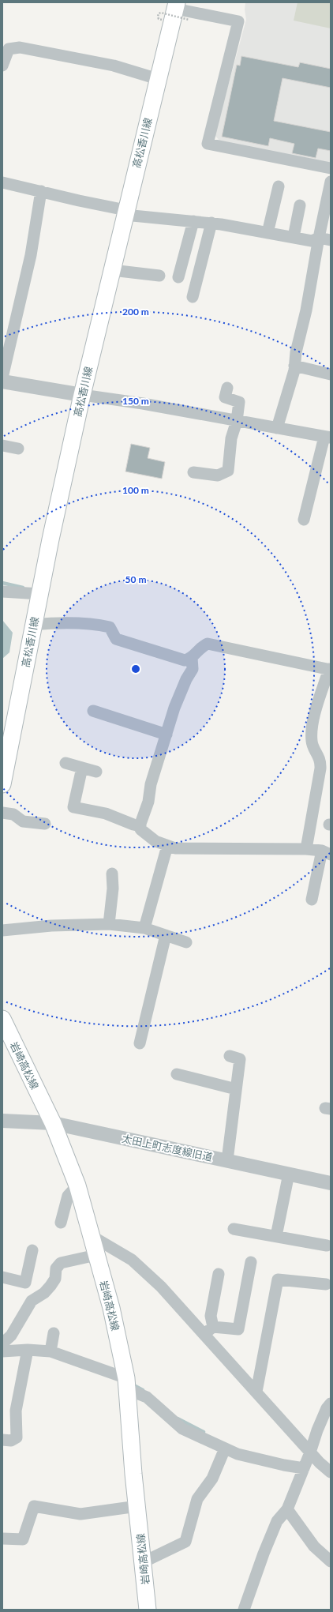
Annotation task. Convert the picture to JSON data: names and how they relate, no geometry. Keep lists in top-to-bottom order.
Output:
{
  "streets": {
    "main road": ["高松香川線", "岩崎高松線"],
    "street": ["太田上町志度線旧道"]
  },
  "crossings": [
    ["岩崎高松線", "太田上町志度線旧道"]
  ],
  "rings": [
    "200 m",
    "150 m",
    "100 m",
    "50 m"
  ]
}
